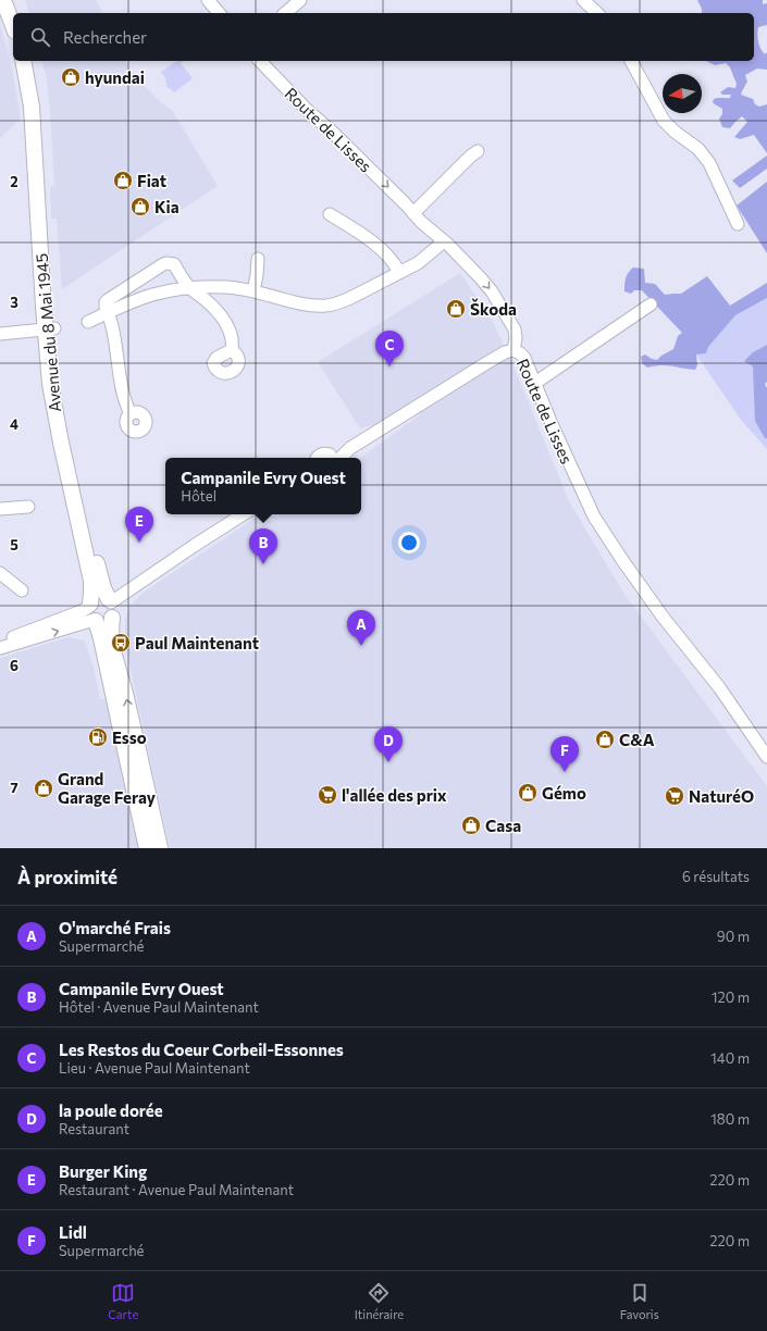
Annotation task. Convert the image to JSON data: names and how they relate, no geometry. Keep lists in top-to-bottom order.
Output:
{
  "streets": {
    "main road": ["Avenue du 8 Mai 1945"],
    "street": ["Route de Lisses"]
  },
  "one_way": ["Route de Lisses"],
  "places": {
    "shop": [
      "hyundai",
      "Fiat",
      "Kia",
      "Škoda",
      "C&A",
      "Grand Garage Feray",
      "Gémo",
      "Casa"
    ],
    "bus stop": ["Paul Maintenant"],
    "fuel station": ["Esso"],
    "supermarket": ["l'allée des prix", "NaturéO"]
  },
  "north": "left",
  "page": {
    "search": "Rechercher",
    "pins": [
      "C",
      "E",
      "B",
      "A",
      "D",
      "F"
    ],
    "popup": ["Campanile Evry Ouest", "Hôtel"],
    "heading": ["À proximité", "6 résultats"],
    "list": [
      {
        "mark": "A",
        "name": "O'marché Frais",
        "note": "Supermarché",
        "value": "90 m"
      },
      {
        "mark": "B",
        "name": "Campanile Evry Ouest",
        "note": "Hôtel · Avenue Paul Maintenant",
        "value": "120 m"
      },
      {
        "mark": "C",
        "name": "Les Restos du Coeur Corbeil-Essonnes",
        "note": "Lieu · Avenue Paul Maintenant",
        "value": "140 m"
      },
      {
        "mark": "D",
        "name": "la poule dorée",
        "note": "Restaurant",
        "value": "180 m"
      },
      {
        "mark": "E",
        "name": "Burger King",
        "note": "Restaurant · Avenue Paul Maintenant",
        "value": "220 m"
      },
      {
        "mark": "F",
        "name": "Lidl",
        "note": "Supermarché",
        "value": "220 m"
      }
    ],
    "nav": ["Carte", "Itinéraire", "Favoris"]
  },
  "grid": {
    "rows": [
      "2",
      "3",
      "4",
      "5",
      "6",
      "7"
    ]
  }
}
